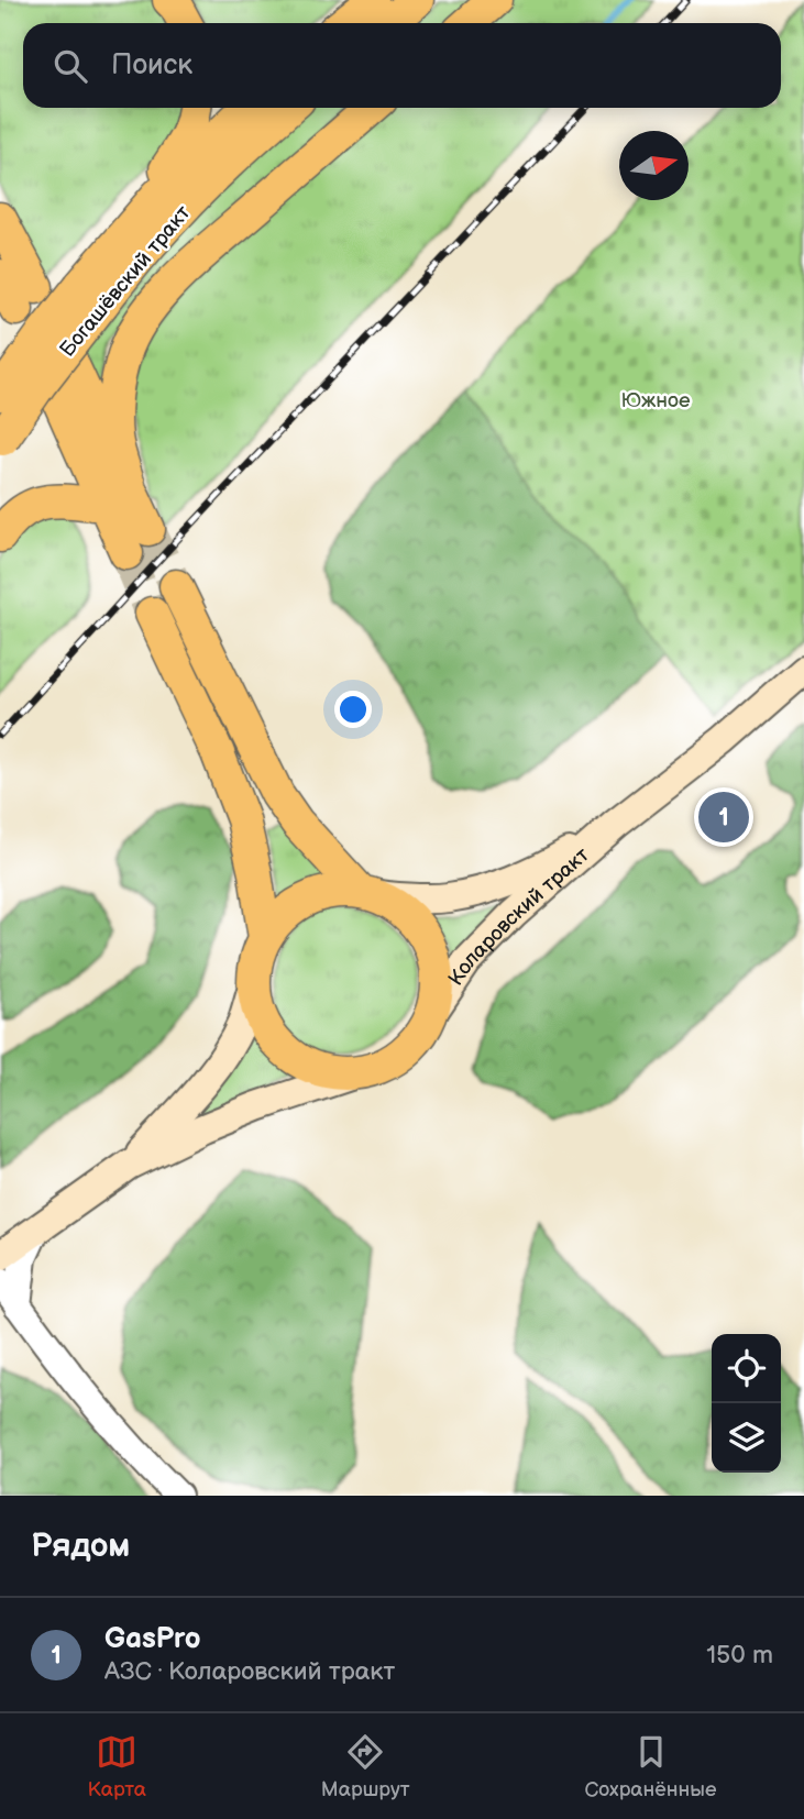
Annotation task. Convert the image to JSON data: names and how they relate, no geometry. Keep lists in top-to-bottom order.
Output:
{
  "streets": {
    "main road": ["Богашёвский тракт", "Коларовский тракт"]
  },
  "parks": ["Южное"],
  "north": "right",
  "page": {
    "search": "Поиск",
    "pins": "1",
    "heading": "Рядом",
    "list": [
      {
        "mark": "1",
        "name": "GasPro",
        "note": "АЗС · Коларовский тракт",
        "value": "150 m"
      }
    ],
    "nav": ["Карта", "Маршрут", "Сохранённые"]
  }
}
